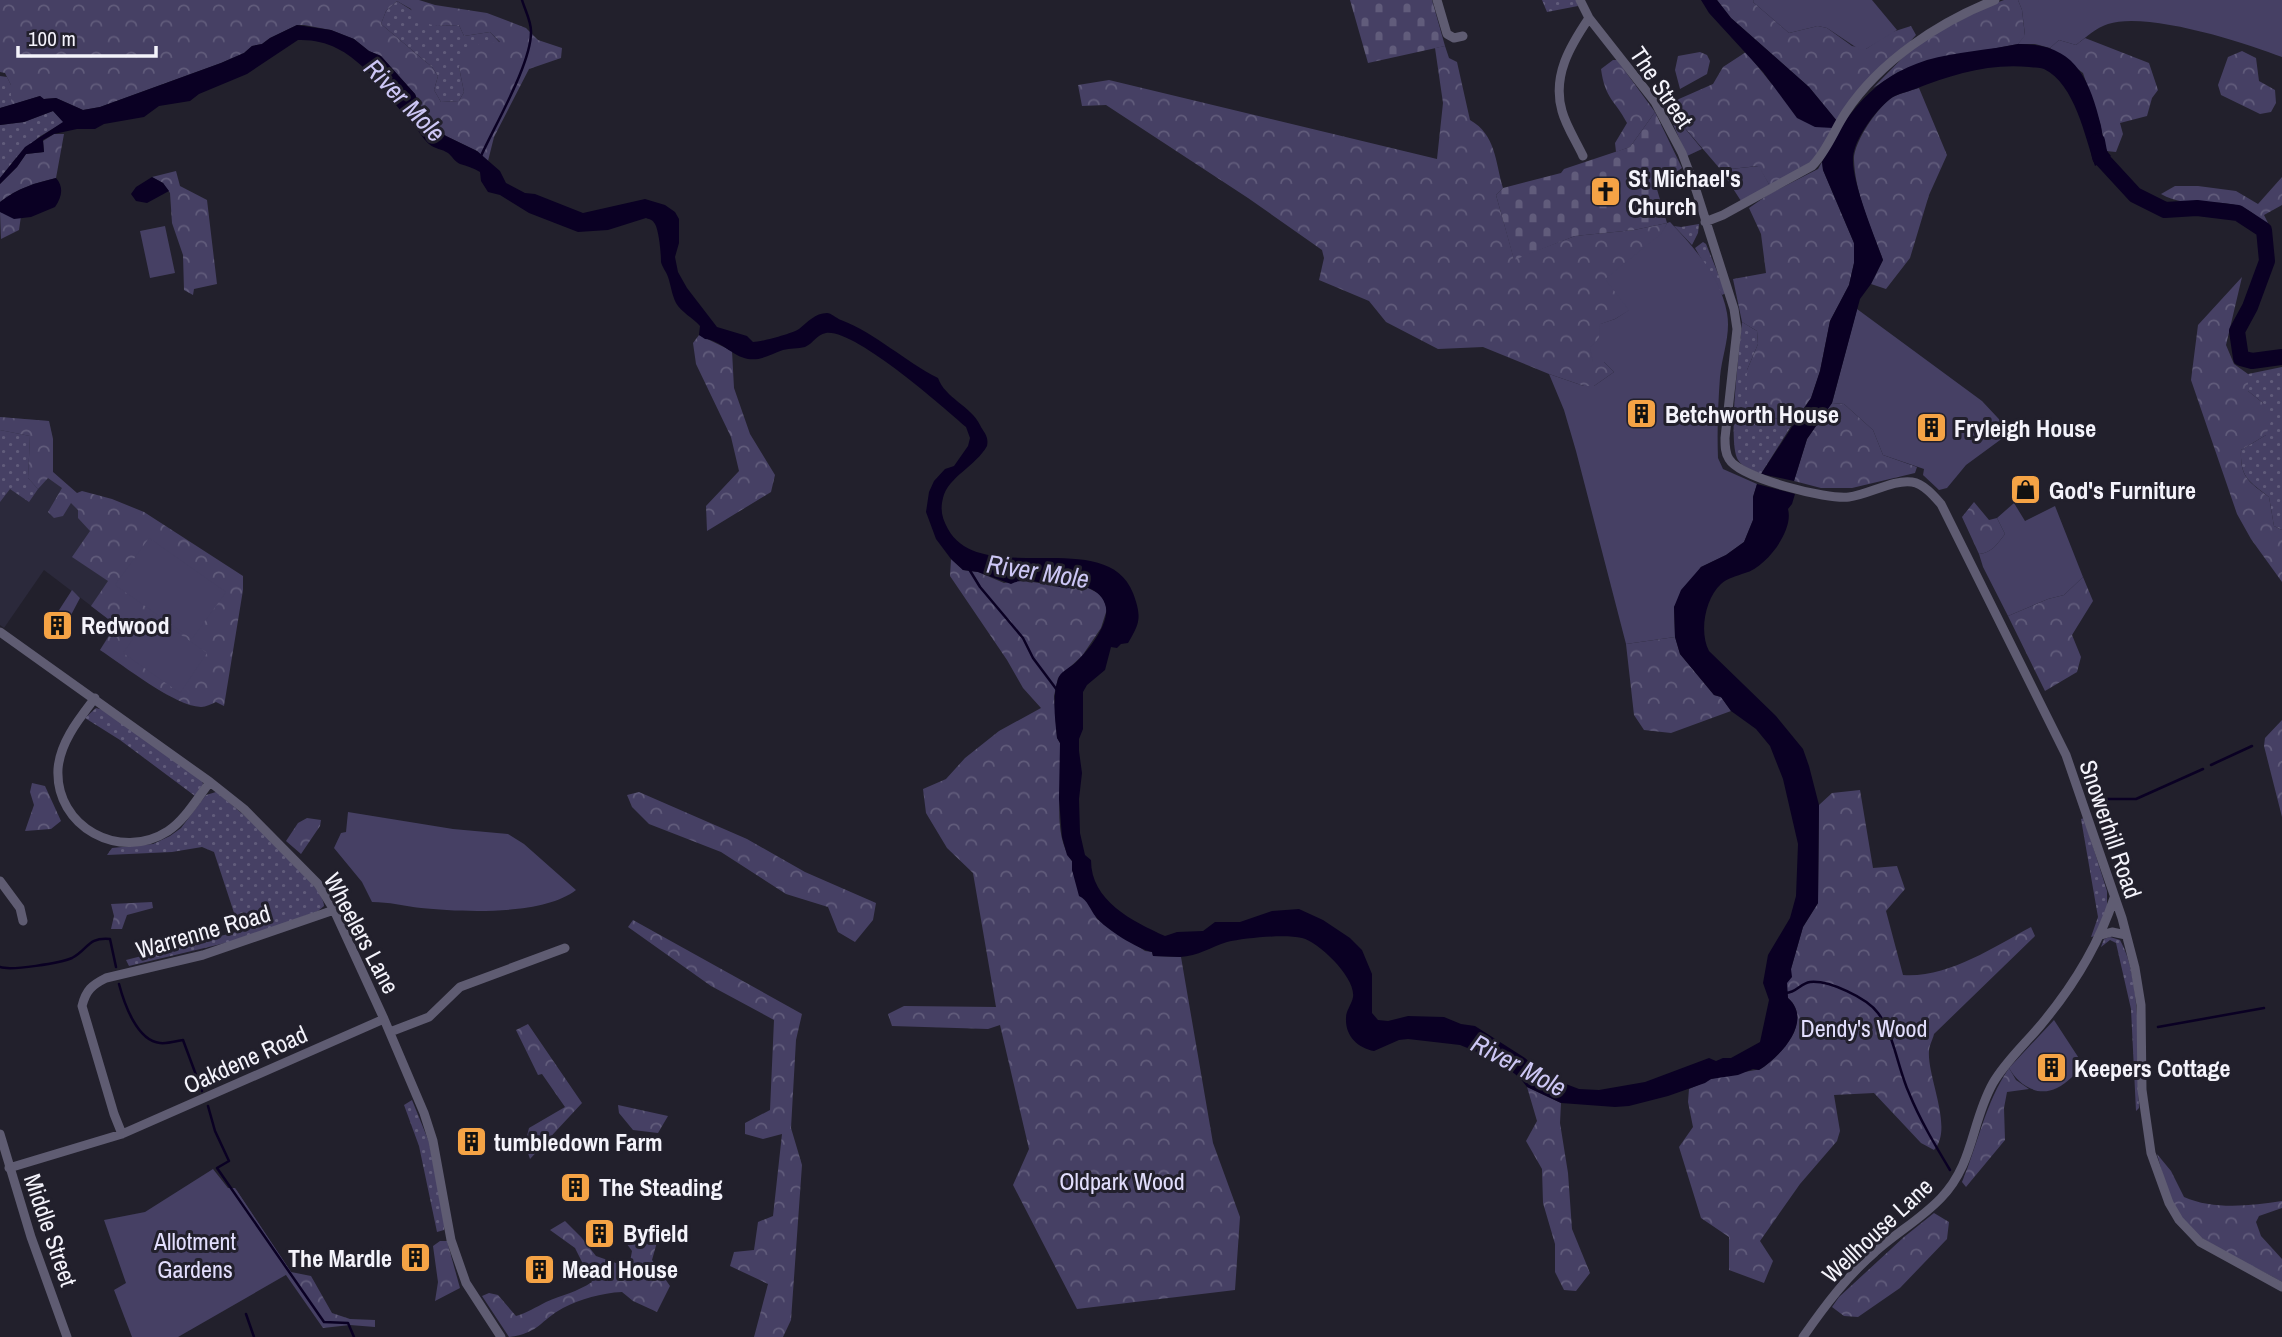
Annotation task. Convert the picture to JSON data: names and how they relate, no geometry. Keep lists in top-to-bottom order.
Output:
{
  "streets": {
    "street": [
      "The Street",
      "Snowerhill Road",
      "Warrenne Road",
      "Wheelers Lane",
      "Oakdene Road",
      "Middle Street",
      "Wellhouse Lane"
    ]
  },
  "crossings": [
    ["The Street", "Snowerhill Road"],
    ["Snowerhill Road", "Wellhouse Lane"],
    ["Warrenne Road", "Wheelers Lane"],
    ["Warrenne Road", "Oakdene Road"],
    ["Wheelers Lane", "Oakdene Road"],
    ["Oakdene Road", "Middle Street"]
  ],
  "water": ["River Mole"],
  "parks": ["Dendy's Wood", "Oldpark Wood", "Allotment Gardens"],
  "places": {
    "church": ["St Michael's Church"],
    "building": [
      "Betchworth House",
      "Fryleigh House",
      "Redwood",
      "Keepers Cottage",
      "tumbledown Farm",
      "The Steading",
      "Byfield",
      "The Mardle",
      "Mead House"
    ],
    "shop": ["God's Furniture"]
  },
  "scale_bar": "100 m"
}
